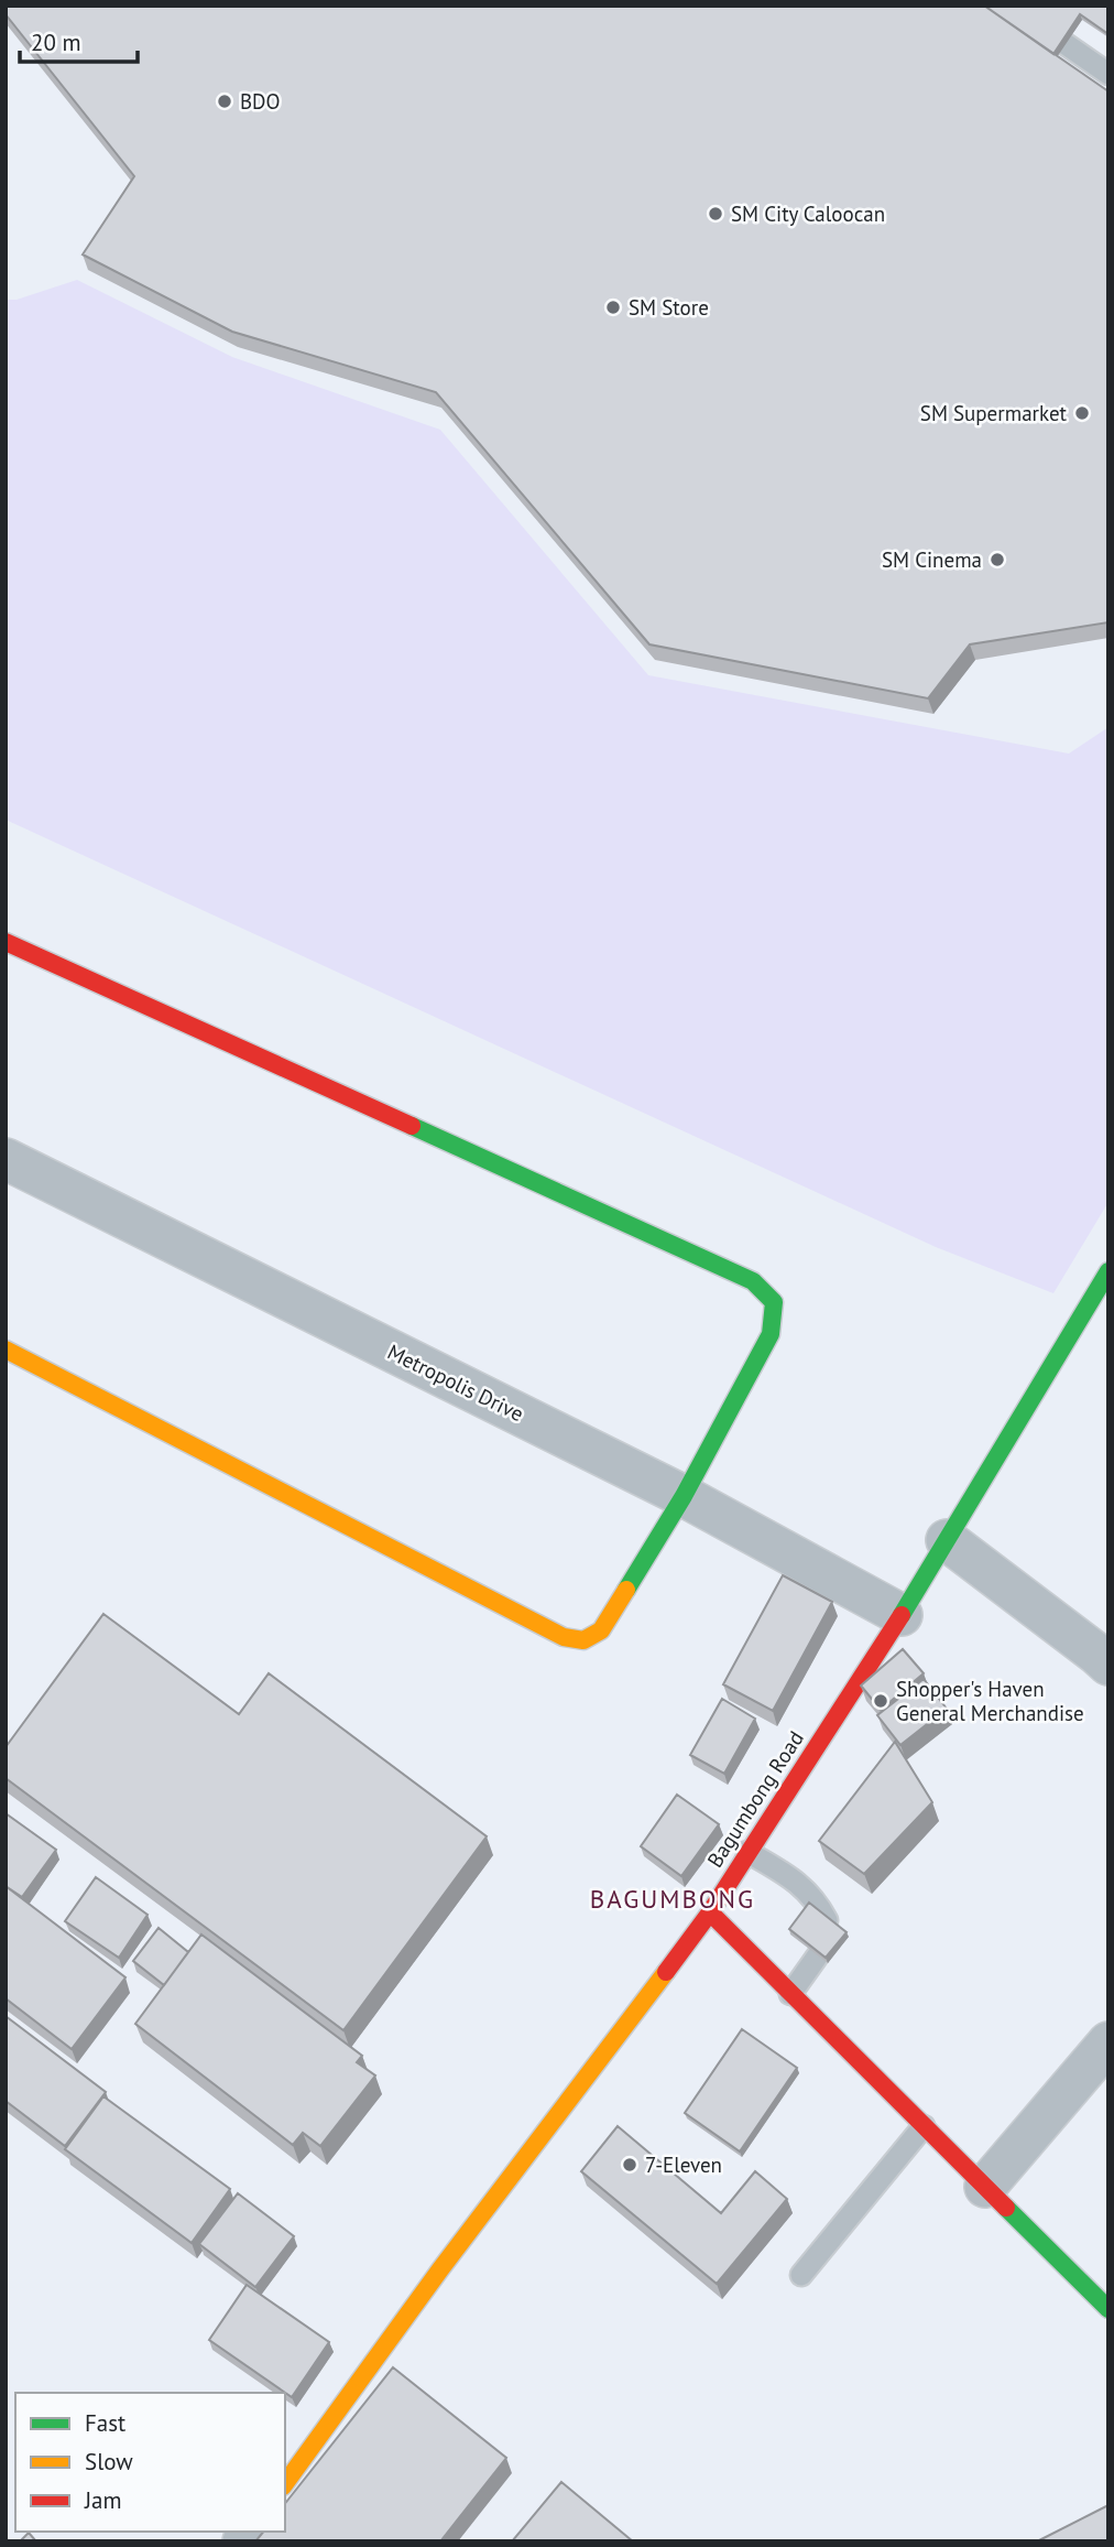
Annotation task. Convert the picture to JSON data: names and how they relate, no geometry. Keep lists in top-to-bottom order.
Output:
{
  "streets": {
    "street": ["Metropolis Drive", "Bagumbong Road"]
  },
  "crossings": [
    ["Metropolis Drive", "Bagumbong Road"]
  ],
  "districts": ["BAGUMBONG"],
  "places": [
    "BDO",
    "SM City Caloocan",
    "SM Store",
    "SM Supermarket",
    "SM Cinema",
    "Shopper's Haven General Merchandise",
    "7-Eleven"
  ],
  "legend": ["Fast", "Slow", "Jam"],
  "scale_bar": "20 m"
}
